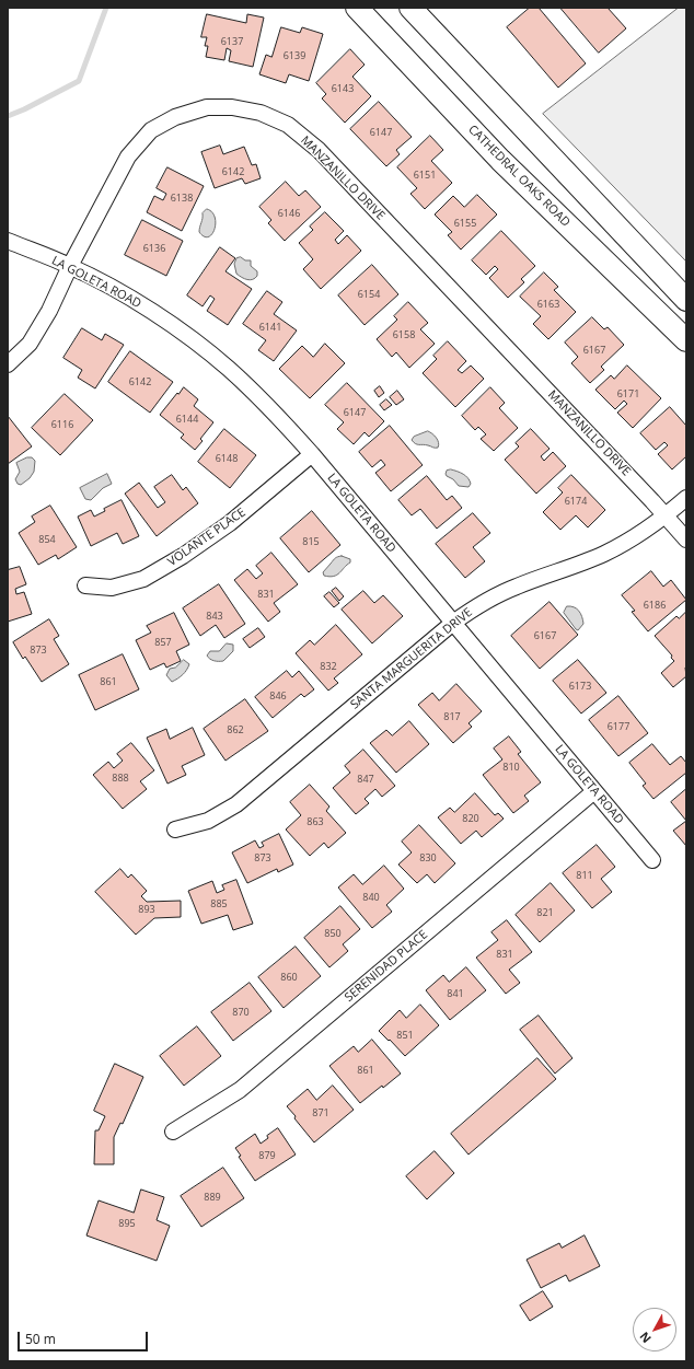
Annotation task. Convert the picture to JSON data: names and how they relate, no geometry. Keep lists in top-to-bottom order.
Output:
{
  "streets": {
    "main road": ["CATHEDRAL OAKS ROAD"],
    "street": [
      "MANZANILLO DRIVE",
      "LA GOLETA ROAD",
      "VOLANTE PLACE",
      "SANTA MARGUERITA DRIVE",
      "SERENIDAD PLACE"
    ]
  },
  "crossings": [
    ["MANZANILLO DRIVE", "LA GOLETA ROAD"],
    ["MANZANILLO DRIVE", "SANTA MARGUERITA DRIVE"],
    ["LA GOLETA ROAD", "VOLANTE PLACE"],
    ["LA GOLETA ROAD", "SANTA MARGUERITA DRIVE"],
    ["LA GOLETA ROAD", "SERENIDAD PLACE"]
  ],
  "house_numbers": [
    "6137",
    "6139",
    "6143",
    "6147",
    "6142",
    "6151",
    "6138",
    "6146",
    "6155",
    "6136",
    "6154",
    "6163",
    "6141",
    "6158",
    "6167",
    "6142",
    "6171",
    "6147",
    "6144",
    "6116",
    "6148",
    "6174",
    "854",
    "815",
    "831",
    "6186",
    "843",
    "6167",
    "857",
    "873",
    "832",
    "861",
    "6173",
    "846",
    "817",
    "6177",
    "862",
    "810",
    "888",
    "847",
    "820",
    "863",
    "873",
    "830",
    "811",
    "840",
    "885",
    "893",
    "821",
    "850",
    "831",
    "860",
    "841",
    "870",
    "851",
    "861",
    "871",
    "879",
    "889",
    "895"
  ],
  "scale_bar": "50 m",
  "north": "bottom left"
}
